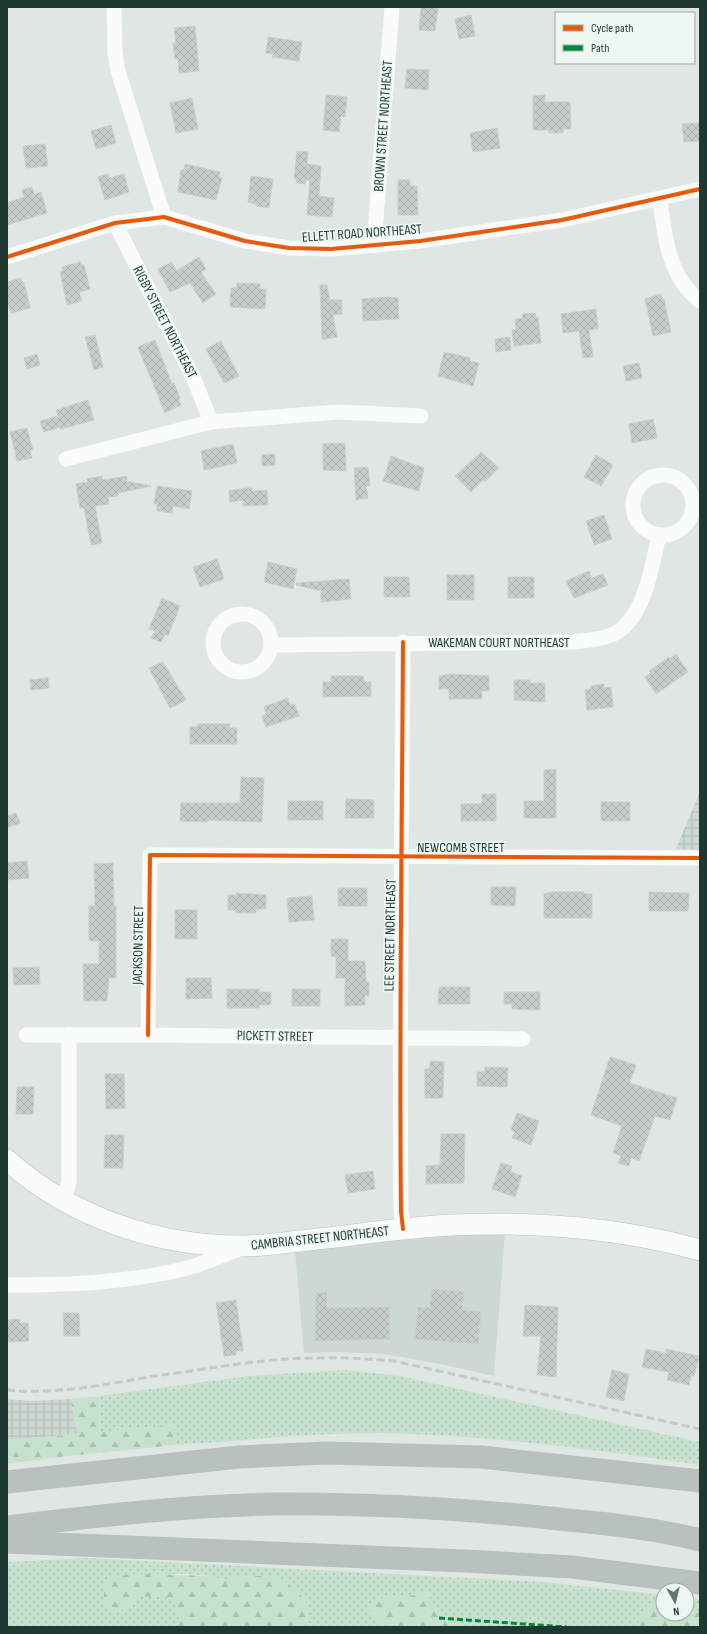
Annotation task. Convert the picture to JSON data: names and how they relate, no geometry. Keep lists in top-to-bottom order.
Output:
{
  "streets": {
    "main road": ["CAMBRIA STREET NORTHEAST"],
    "street": [
      "BROWN STREET NORTHEAST",
      "ELLETT ROAD NORTHEAST",
      "RIGBY STREET NORTHEAST",
      "WAKEMAN COURT NORTHEAST",
      "NEWCOMB STREET",
      "LEE STREET NORTHEAST",
      "JACKSON STREET",
      "PICKETT STREET"
    ]
  },
  "crossings": [
    ["BROWN STREET NORTHEAST", "ELLETT ROAD NORTHEAST"],
    ["ELLETT ROAD NORTHEAST", "RIGBY STREET NORTHEAST"],
    ["WAKEMAN COURT NORTHEAST", "LEE STREET NORTHEAST"],
    ["NEWCOMB STREET", "LEE STREET NORTHEAST"],
    ["NEWCOMB STREET", "JACKSON STREET"],
    ["LEE STREET NORTHEAST", "PICKETT STREET"],
    ["LEE STREET NORTHEAST", "CAMBRIA STREET NORTHEAST"],
    ["JACKSON STREET", "PICKETT STREET"]
  ],
  "legend": ["Cycle path", "Path"],
  "north": "bottom"
}
